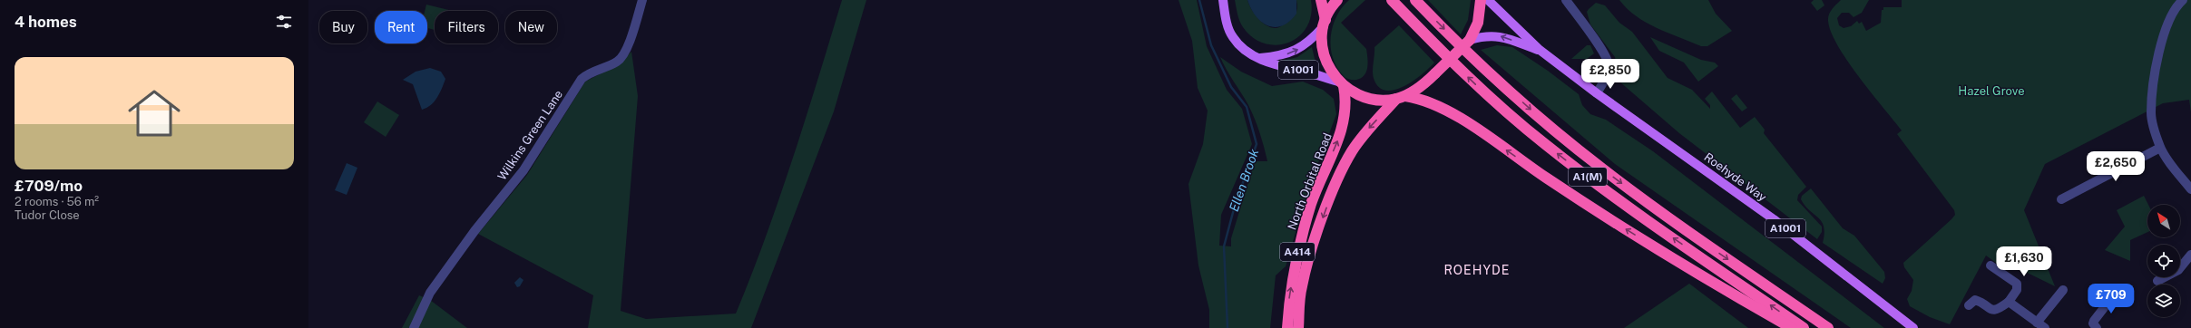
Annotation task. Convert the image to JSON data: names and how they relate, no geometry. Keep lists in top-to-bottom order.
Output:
{
  "streets": {
    "highway": ["A1(M)", "North Orbital Road", "A414"],
    "main road": ["A1001", "Roehyde Way"],
    "street": ["Wilkins Green Lane"]
  },
  "crossings": [
    ["A1001", "North Orbital Road"]
  ],
  "districts": ["ROEHYDE"],
  "water": ["Ellen Brook"],
  "parks": ["Hazel Grove"],
  "north": "top left",
  "page": {
    "heading": "4 homes",
    "chip": [
      "Buy",
      "Rent",
      "Filters",
      "New"
    ],
    "list": [
      {
        "name": "£709/mo",
        "note": "2 rooms · 56 m² · Tudor Close"
      }
    ],
    "price": [
      "£2,850",
      "£2,650",
      "£1,630",
      "£709"
    ]
  }
}
